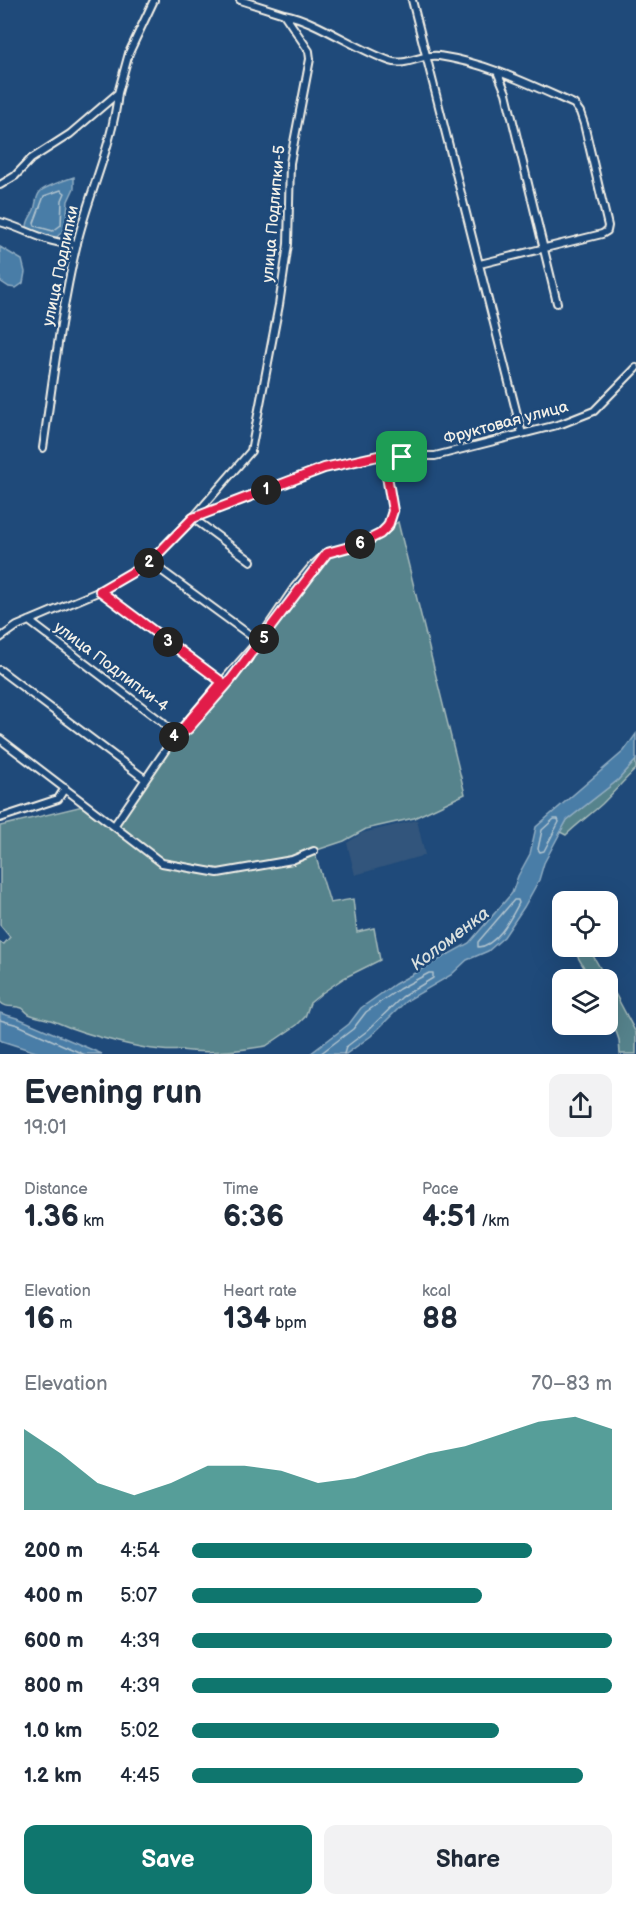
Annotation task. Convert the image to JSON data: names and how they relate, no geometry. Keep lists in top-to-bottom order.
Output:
{
  "streets": {
    "street": [
      "улица Подлипки-5",
      "улица Подлипки",
      "Фруктовая улица",
      "улица Подлипки-4"
    ]
  },
  "crossings": [
    ["улица Подлипки-5", "Фруктовая улица"],
    ["улица Подлипки-5", "улица Подлипки-4"],
    ["Фруктовая улица", "улица Подлипки-4"]
  ],
  "water": ["Коломенка"],
  "page": {
    "pins": [
      "1",
      "6",
      "2",
      "5",
      "3",
      "4"
    ],
    "heading": ["Evening run", "19:01"],
    "stats": [
      ["Distance", "1.36 km"],
      ["Time", "6:36"],
      ["Pace", "4:51 /km"],
      ["Elevation", "16 m"],
      ["Heart rate", "134 bpm"],
      ["kcal", "88"]
    ],
    "chart": ["Elevation", "70–83 m"],
    "list": [
      {
        "name": "200 m",
        "note": "4:54"
      },
      {
        "name": "400 m",
        "note": "5:07"
      },
      {
        "name": "600 m",
        "note": "4:39"
      },
      {
        "name": "800 m",
        "note": "4:39"
      },
      {
        "name": "1.0 km",
        "note": "5:02"
      },
      {
        "name": "1.2 km",
        "note": "4:45"
      }
    ],
    "buttons": ["Save", "Share"]
  }
}
